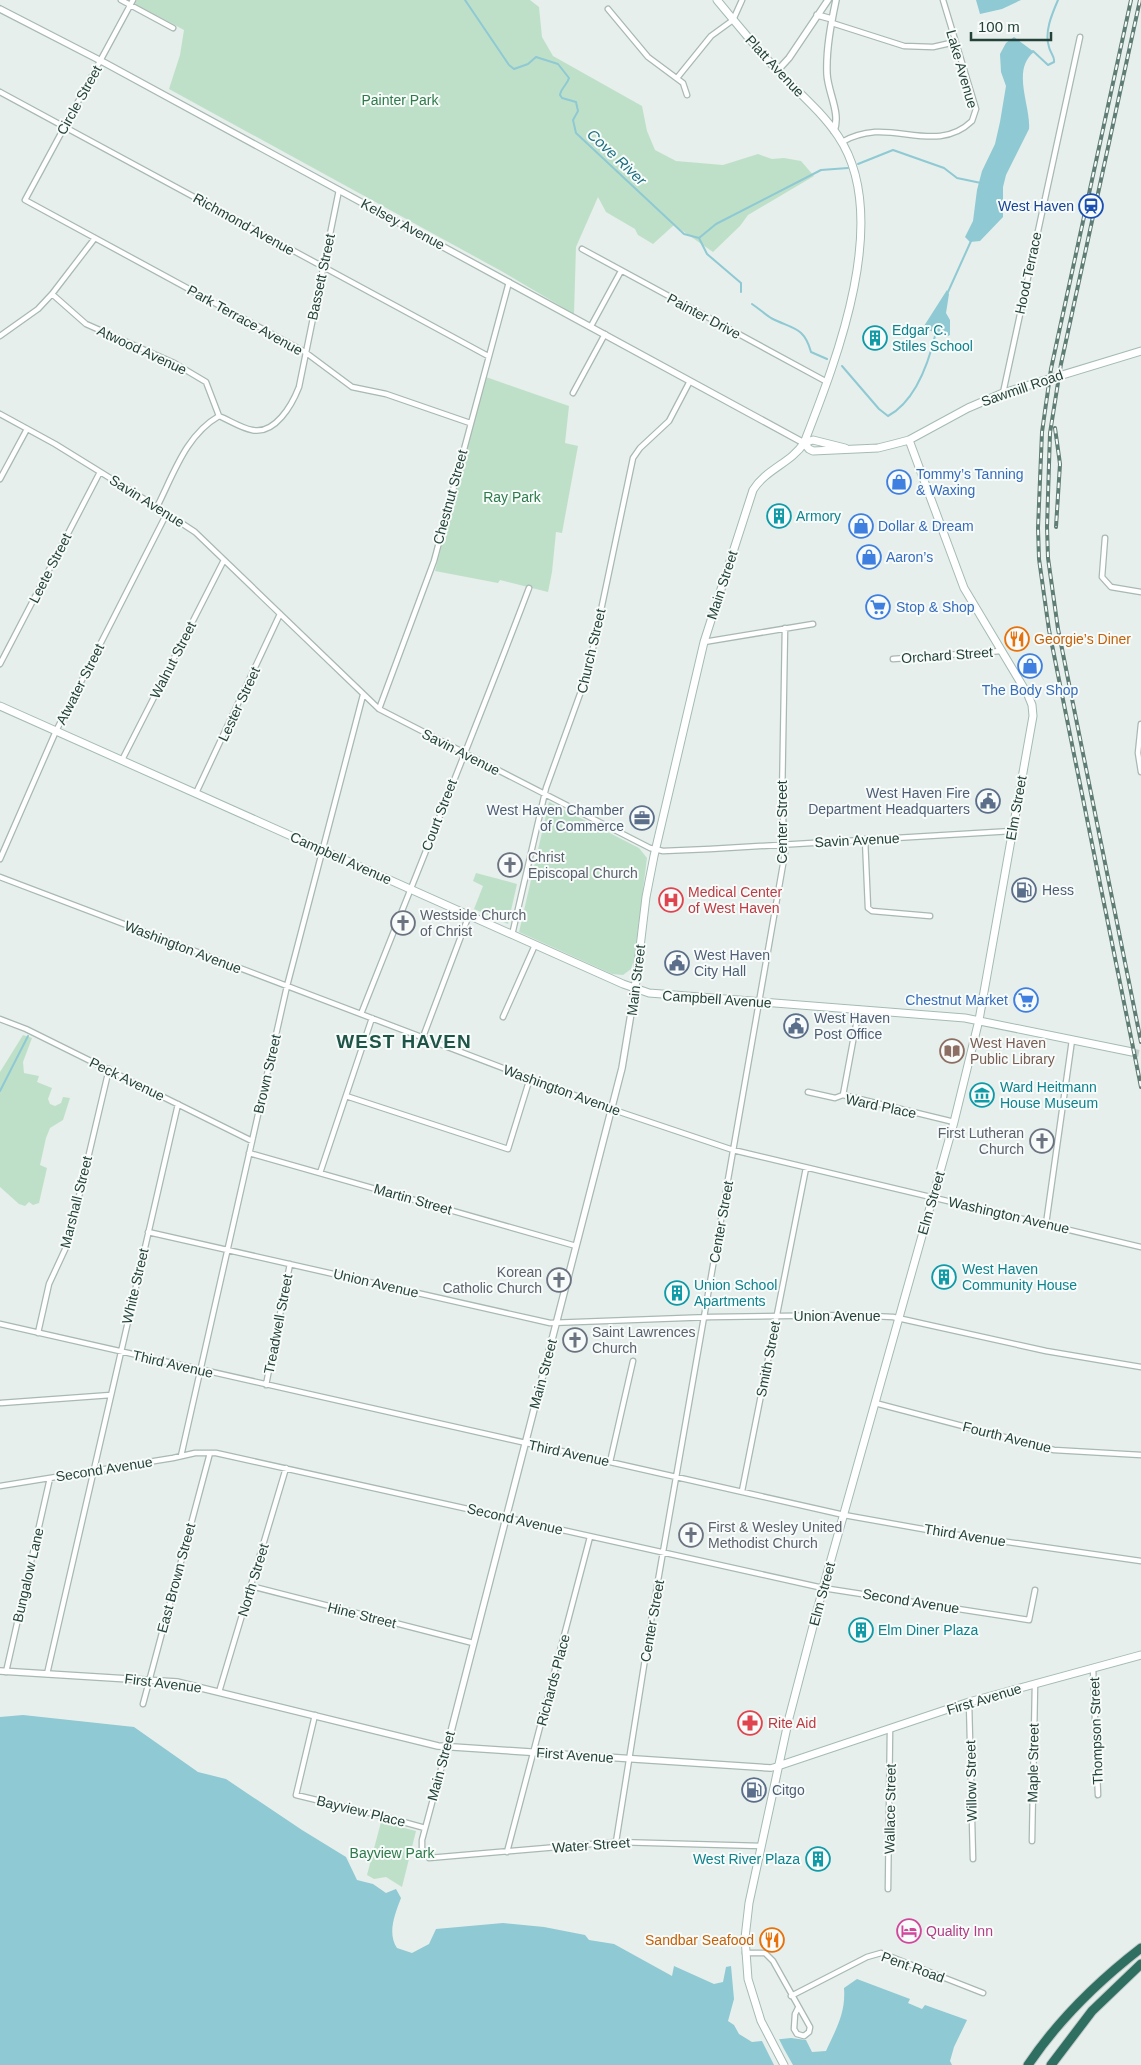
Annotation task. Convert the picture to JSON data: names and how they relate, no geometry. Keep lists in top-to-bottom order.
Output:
{
  "streets": {
    "main road": [
      "Platt Avenue",
      "Sawmill Road",
      "Main Street",
      "Elm Street",
      "Campbell Avenue",
      "First Avenue"
    ],
    "street": [
      "Lake Avenue",
      "Circle Street",
      "Richmond Avenue",
      "Kelsey Avenue",
      "Hood Terrace",
      "Bassett Street",
      "Painter Drive",
      "Park Terrace Avenue",
      "Atwood Avenue",
      "Chestnut Street",
      "Savin Avenue",
      "Leete Street",
      "Church Street",
      "Orchard Street",
      "Walnut Street",
      "Atwater Street",
      "Lester Street",
      "Court Street",
      "Center Street",
      "Washington Avenue",
      "Brown Street",
      "Peck Avenue",
      "Ward Place",
      "Martin Street",
      "Marshall Street",
      "Union Avenue",
      "White Street",
      "Treadwell Street",
      "Smith Street",
      "Third Avenue",
      "Fourth Avenue",
      "Second Avenue",
      "Bungalow Lane",
      "East Brown Street",
      "North Street",
      "Hine Street",
      "Richards Place",
      "Thompson Street",
      "Maple Street",
      "Willow Street",
      "Wallace Street",
      "Bayview Place",
      "Water Street",
      "Pent Road"
    ]
  },
  "crossings": [
    ["Platt Avenue", "Main Street"],
    ["Lake Avenue", "Main Street"],
    ["Circle Street", "Richmond Avenue"],
    ["Circle Street", "Kelsey Avenue"],
    ["Circle Street", "Park Terrace Avenue"],
    ["Richmond Avenue", "Bassett Street"],
    ["Richmond Avenue", "Chestnut Street"],
    ["Kelsey Avenue", "Bassett Street"],
    ["Kelsey Avenue", "Sawmill Road"],
    ["Kelsey Avenue", "Chestnut Street"],
    ["Kelsey Avenue", "Main Street"],
    ["Kelsey Avenue", "Church Street"],
    ["Hood Terrace", "Sawmill Road"],
    ["Bassett Street", "Park Terrace Avenue"],
    ["Bassett Street", "Atwood Avenue"],
    ["Painter Drive", "Main Street"],
    ["Park Terrace Avenue", "Chestnut Street"],
    ["Sawmill Road", "Main Street"],
    ["Sawmill Road", "Elm Street"],
    ["Chestnut Street", "Savin Avenue"],
    ["Savin Avenue", "Leete Street"],
    ["Savin Avenue", "Main Street"],
    ["Savin Avenue", "Church Street"],
    ["Savin Avenue", "Walnut Street"],
    ["Savin Avenue", "Atwater Street"],
    ["Savin Avenue", "Lester Street"],
    ["Savin Avenue", "Elm Street"],
    ["Savin Avenue", "Court Street"],
    ["Savin Avenue", "Center Street"],
    ["Savin Avenue", "Brown Street"],
    ["Main Street", "Campbell Avenue"],
    ["Main Street", "Washington Avenue"],
    ["Main Street", "Martin Street"],
    ["Main Street", "Union Avenue"],
    ["Main Street", "Third Avenue"],
    ["Main Street", "Second Avenue"],
    ["Main Street", "Hine Street"],
    ["Main Street", "First Avenue"],
    ["Main Street", "Bayview Place"],
    ["Main Street", "Water Street"],
    ["Church Street", "Campbell Avenue"],
    ["Orchard Street", "Elm Street"],
    ["Walnut Street", "Campbell Avenue"],
    ["Atwater Street", "Campbell Avenue"],
    ["Lester Street", "Campbell Avenue"],
    ["Elm Street", "Campbell Avenue"],
    ["Elm Street", "Washington Avenue"],
    ["Elm Street", "Ward Place"],
    ["Elm Street", "Union Avenue"],
    ["Elm Street", "Third Avenue"],
    ["Elm Street", "Fourth Avenue"],
    ["Elm Street", "Second Avenue"],
    ["Elm Street", "First Avenue"],
    ["Elm Street", "Water Street"],
    ["Court Street", "Campbell Avenue"],
    ["Court Street", "Washington Avenue"],
    ["Center Street", "Campbell Avenue"],
    ["Center Street", "Washington Avenue"],
    ["Center Street", "Union Avenue"],
    ["Center Street", "Third Avenue"],
    ["Center Street", "Second Avenue"],
    ["Center Street", "First Avenue"],
    ["Center Street", "Water Street"],
    ["Campbell Avenue", "Brown Street"],
    ["Washington Avenue", "Brown Street"],
    ["Washington Avenue", "Smith Street"],
    ["Brown Street", "Peck Avenue"],
    ["Brown Street", "Martin Street"],
    ["Brown Street", "Union Avenue"],
    ["Brown Street", "Third Avenue"],
    ["Brown Street", "Second Avenue"],
    ["Peck Avenue", "Marshall Street"],
    ["Peck Avenue", "White Street"],
    ["Marshall Street", "Third Avenue"],
    ["Union Avenue", "White Street"],
    ["Union Avenue", "Treadwell Street"],
    ["Union Avenue", "Smith Street"],
    ["White Street", "Third Avenue"],
    ["White Street", "Second Avenue"],
    ["White Street", "First Avenue"],
    ["Treadwell Street", "Third Avenue"],
    ["Smith Street", "Third Avenue"],
    ["Second Avenue", "Bungalow Lane"],
    ["Second Avenue", "East Brown Street"],
    ["Second Avenue", "North Street"],
    ["Second Avenue", "Richards Place"],
    ["Bungalow Lane", "First Avenue"],
    ["East Brown Street", "First Avenue"],
    ["North Street", "Hine Street"],
    ["North Street", "First Avenue"],
    ["Richards Place", "First Avenue"],
    ["Richards Place", "Water Street"],
    ["First Avenue", "Thompson Street"],
    ["First Avenue", "Maple Street"],
    ["First Avenue", "Willow Street"],
    ["First Avenue", "Wallace Street"],
    ["First Avenue", "Bayview Place"]
  ],
  "districts": ["WEST HAVEN"],
  "water": ["Cove River"],
  "parks": ["Painter Park", "Ray Park", "Bayview Park"],
  "places": {
    "station": ["West Haven"],
    "building": [
      "Edgar C. Stiles School",
      "Armory",
      "West Haven Community House",
      "Union School Apartments",
      "Elm Diner Plaza",
      "West River Plaza"
    ],
    "shop": [
      "Tommy’s Tanning & Waxing",
      "Dollar & Dream",
      "Aaron’s",
      "The Body Shop"
    ],
    "supermarket": ["Stop & Shop", "Chestnut Market"],
    "restaurant": ["Georgie’s Diner", "Sandbar Seafood"],
    "public building": ["West Haven Fire Department Headquarters", "West Haven City Hall", "West Haven Post Office"],
    "office": ["West Haven Chamber of Commerce"],
    "church": [
      "Christ Episcopal Church",
      "Westside Church of Christ",
      "First Lutheran Church",
      "Korean Catholic Church",
      "Saint Lawrences Church",
      "First & Wesley United Methodist Church"
    ],
    "fuel station": ["Hess", "Citgo"],
    "hospital": ["Medical Center of West Haven"],
    "library": ["West Haven Public Library"],
    "museum": ["Ward Heitmann House Museum"],
    "pharmacy": ["Rite Aid"],
    "hotel": ["Quality Inn"]
  },
  "scale_bar": "100 m"
}
